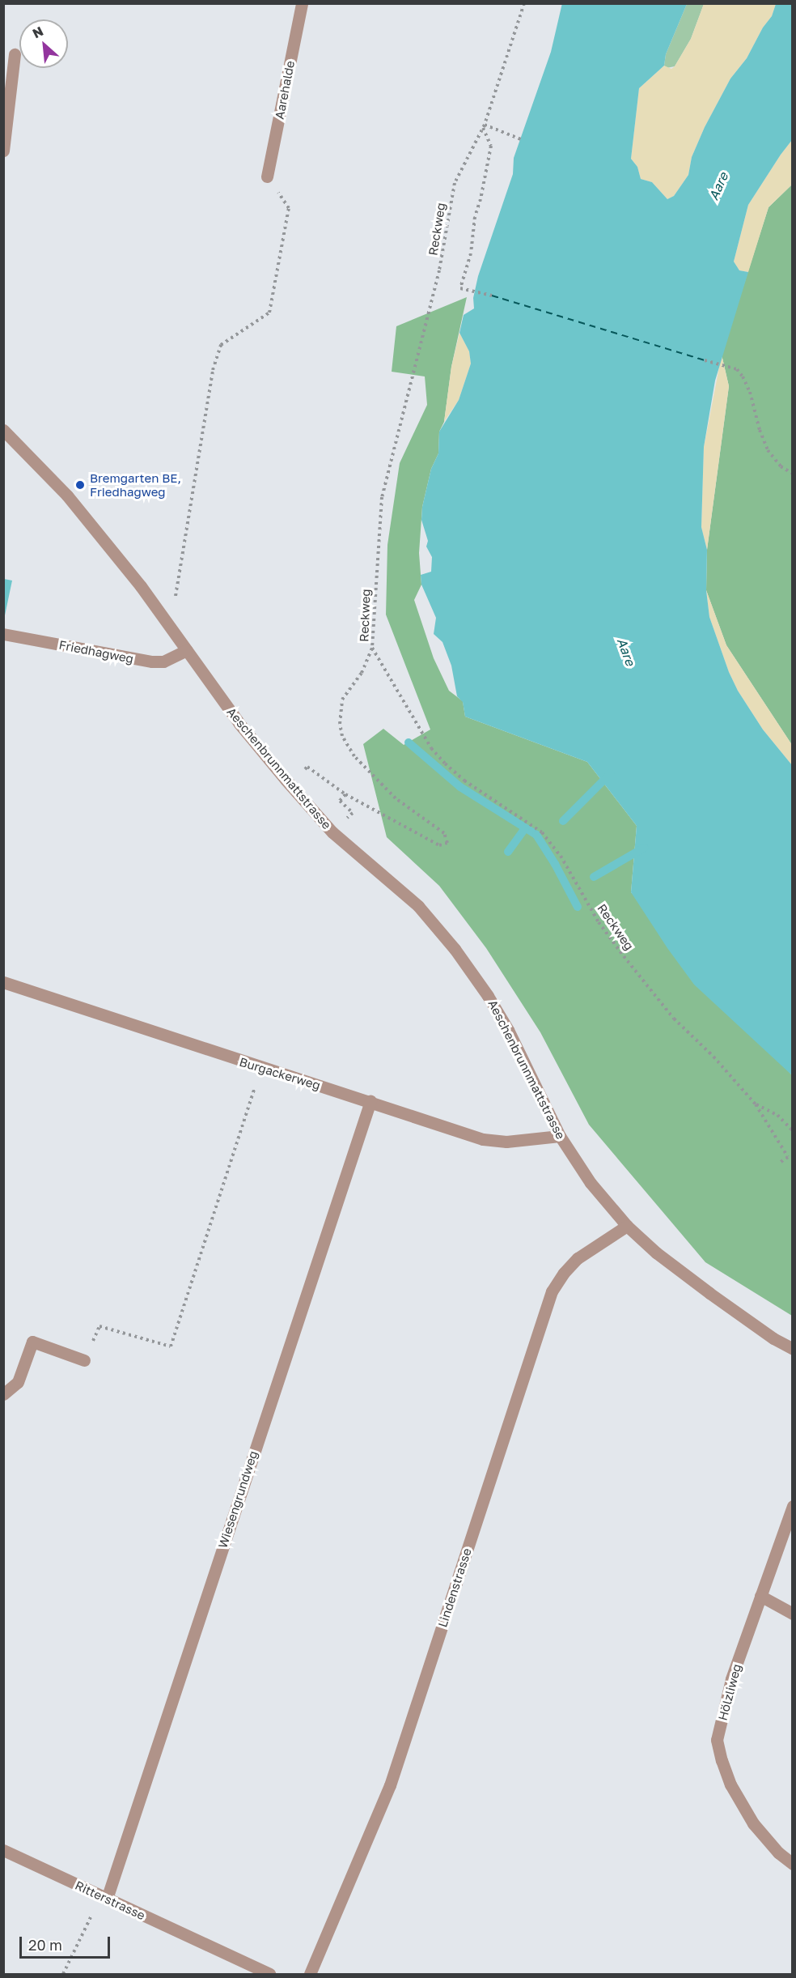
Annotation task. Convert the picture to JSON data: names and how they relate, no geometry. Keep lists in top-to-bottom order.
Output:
{
  "streets": {
    "street": [
      "Aarehalde",
      "Friedhagweg",
      "Aeschenbrunnmattstrasse",
      "Burgackerweg",
      "Wiesengrundweg",
      "Lindenstrasse",
      "Hölzliweg",
      "Ritterstrasse"
    ],
    "path": ["Reckweg"]
  },
  "crossings": [
    ["Friedhagweg", "Aeschenbrunnmattstrasse"],
    ["Aeschenbrunnmattstrasse", "Burgackerweg"],
    ["Aeschenbrunnmattstrasse", "Lindenstrasse"],
    ["Burgackerweg", "Wiesengrundweg"],
    ["Wiesengrundweg", "Ritterstrasse"]
  ],
  "water": ["Aare"],
  "places": ["Bremgarten BE, Friedhagweg"],
  "scale_bar": "20 m",
  "north": "top left"
}
